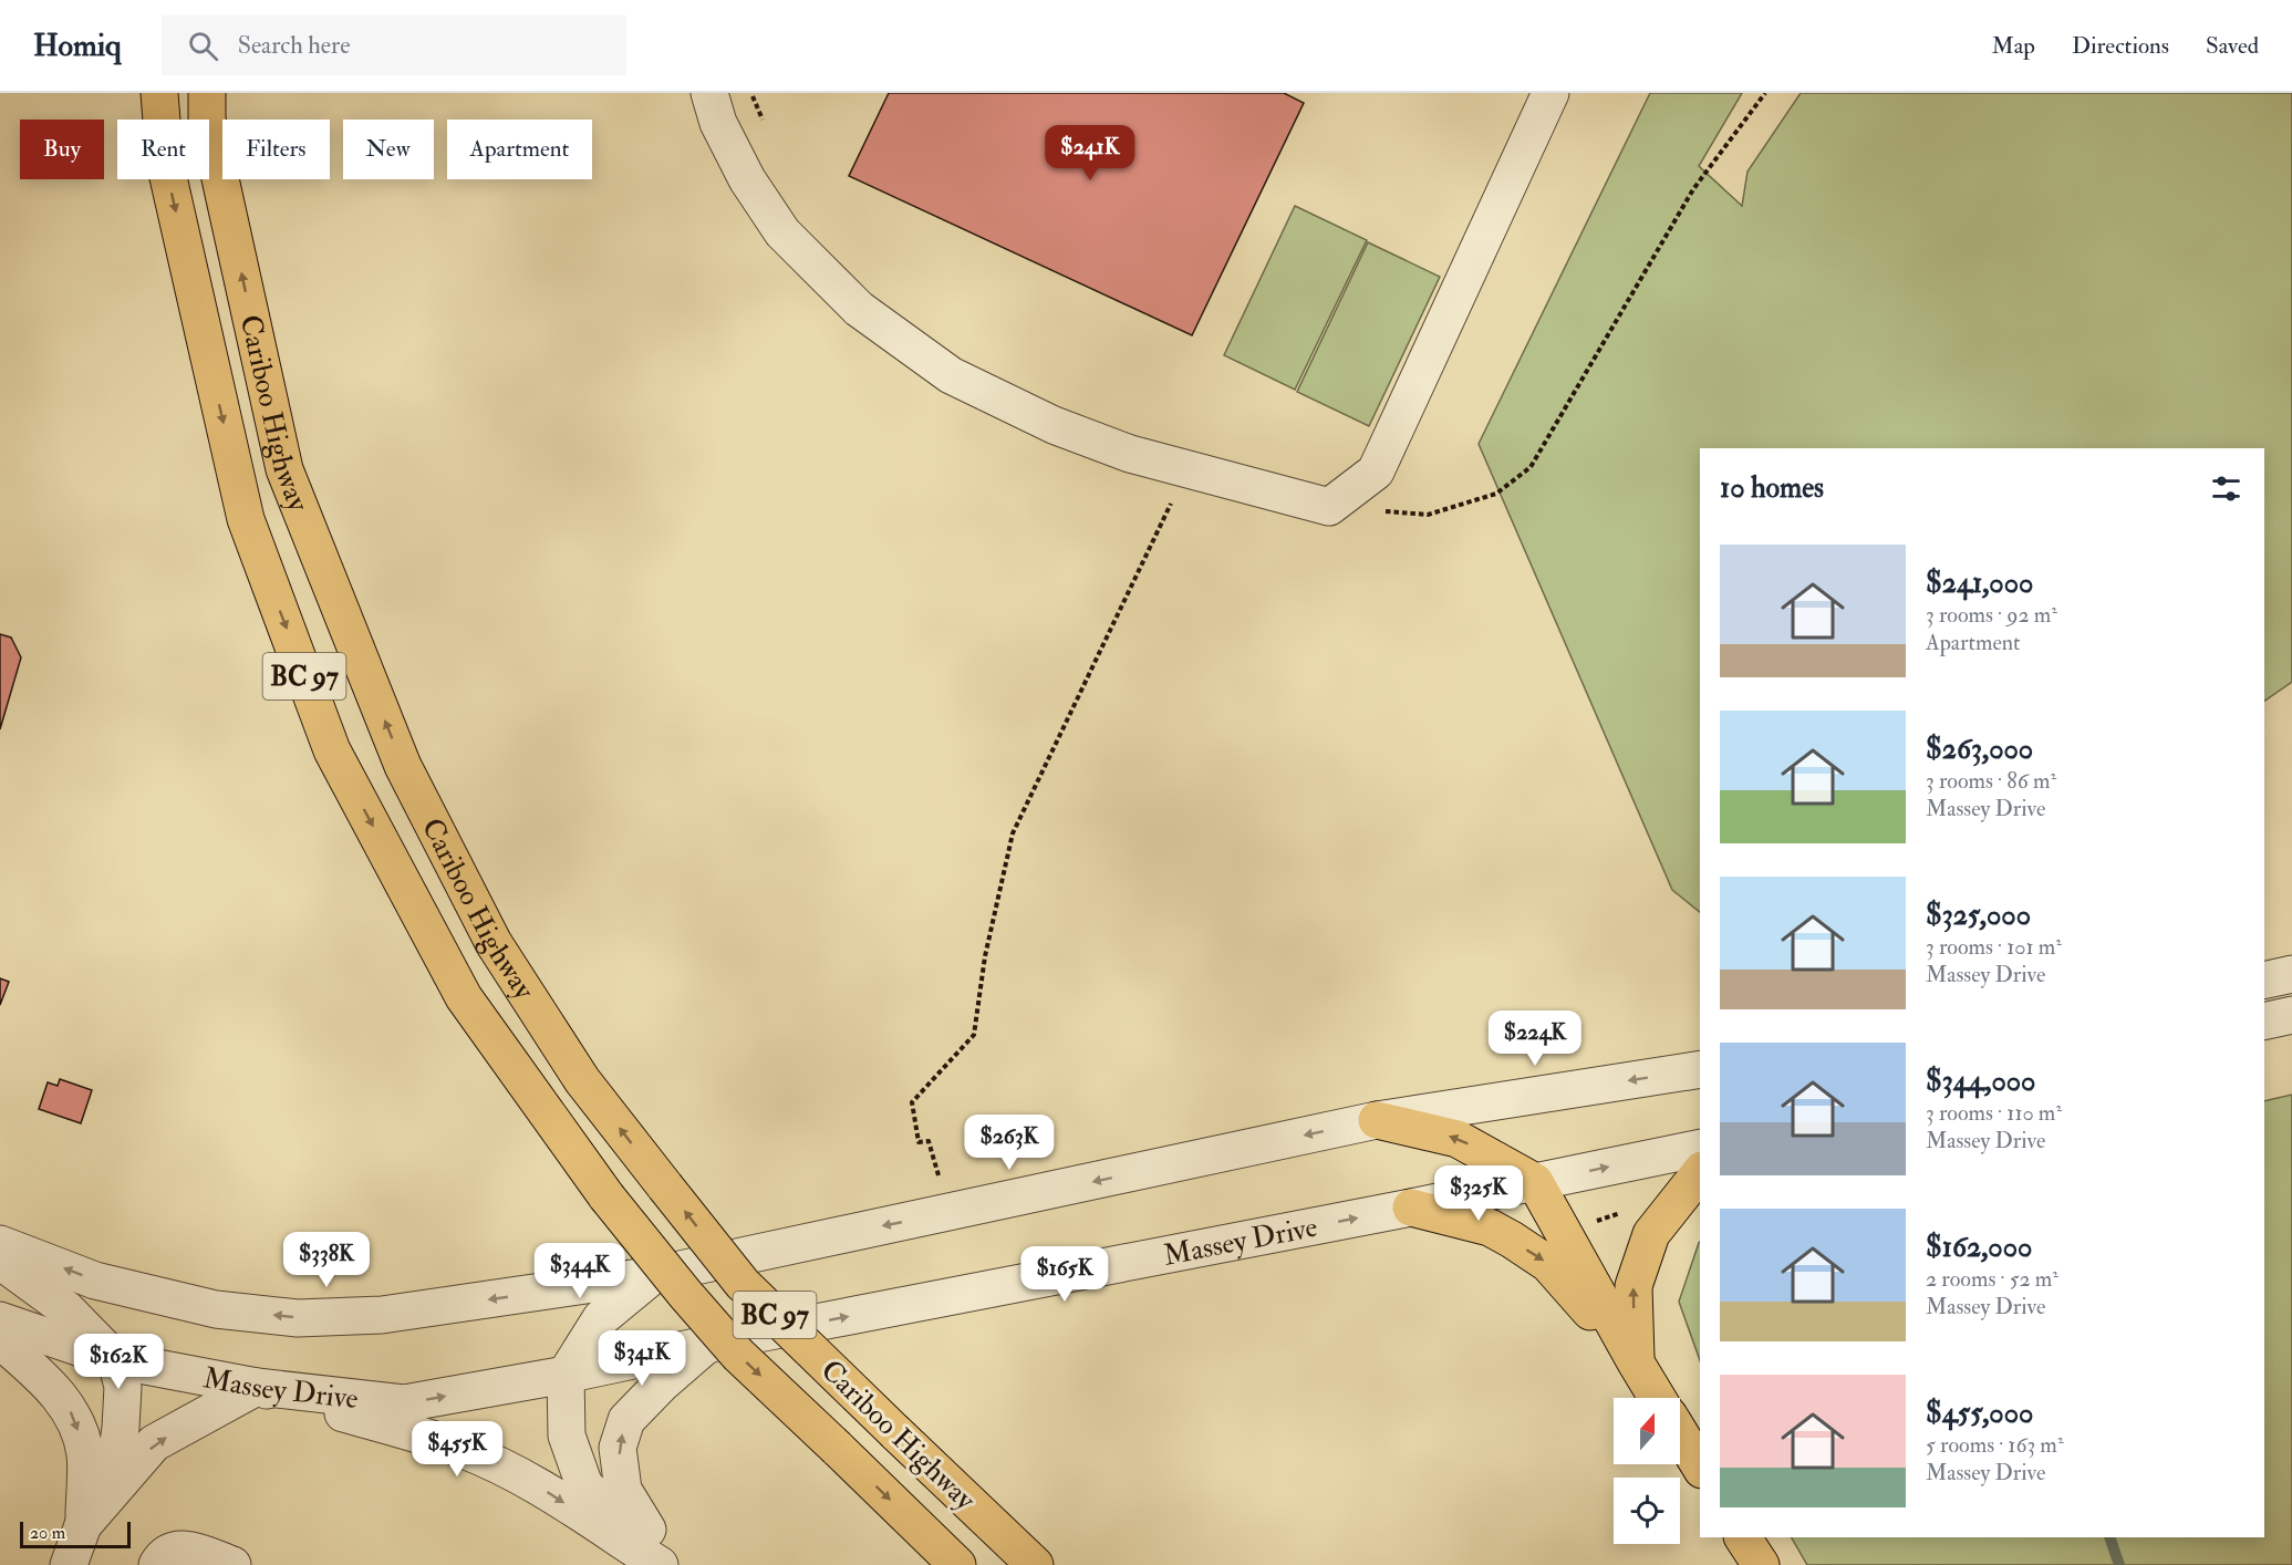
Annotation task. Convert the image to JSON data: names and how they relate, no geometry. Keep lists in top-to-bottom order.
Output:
{
  "streets": {
    "highway": ["Cariboo Highway", "BC 97"],
    "street": ["Massey Drive"]
  },
  "scale_bar": "20 m",
  "north": "top",
  "page": {
    "header": "Homiq",
    "search": "Search here",
    "nav": ["Map", "Directions", "Saved"],
    "chip": [
      "Buy",
      "Rent",
      "Filters",
      "New",
      "Apartment"
    ],
    "price": [
      "$241K",
      "$224K",
      "$263K",
      "$325K",
      "$338K",
      "$344K",
      "$165K",
      "$341K",
      "$162K",
      "$455K"
    ],
    "heading": "10 homes",
    "list": [
      {
        "name": "$241,000",
        "note": "3 rooms · 92 m² · Apartment"
      },
      {
        "name": "$263,000",
        "note": "3 rooms · 86 m² · Massey Drive"
      },
      {
        "name": "$325,000",
        "note": "3 rooms · 101 m² · Massey Drive"
      },
      {
        "name": "$344,000",
        "note": "3 rooms · 110 m² · Massey Drive"
      },
      {
        "name": "$162,000",
        "note": "2 rooms · 52 m² · Massey Drive"
      },
      {
        "name": "$455,000",
        "note": "5 rooms · 163 m² · Massey Drive"
      }
    ],
    "scale": "20 m"
  }
}
